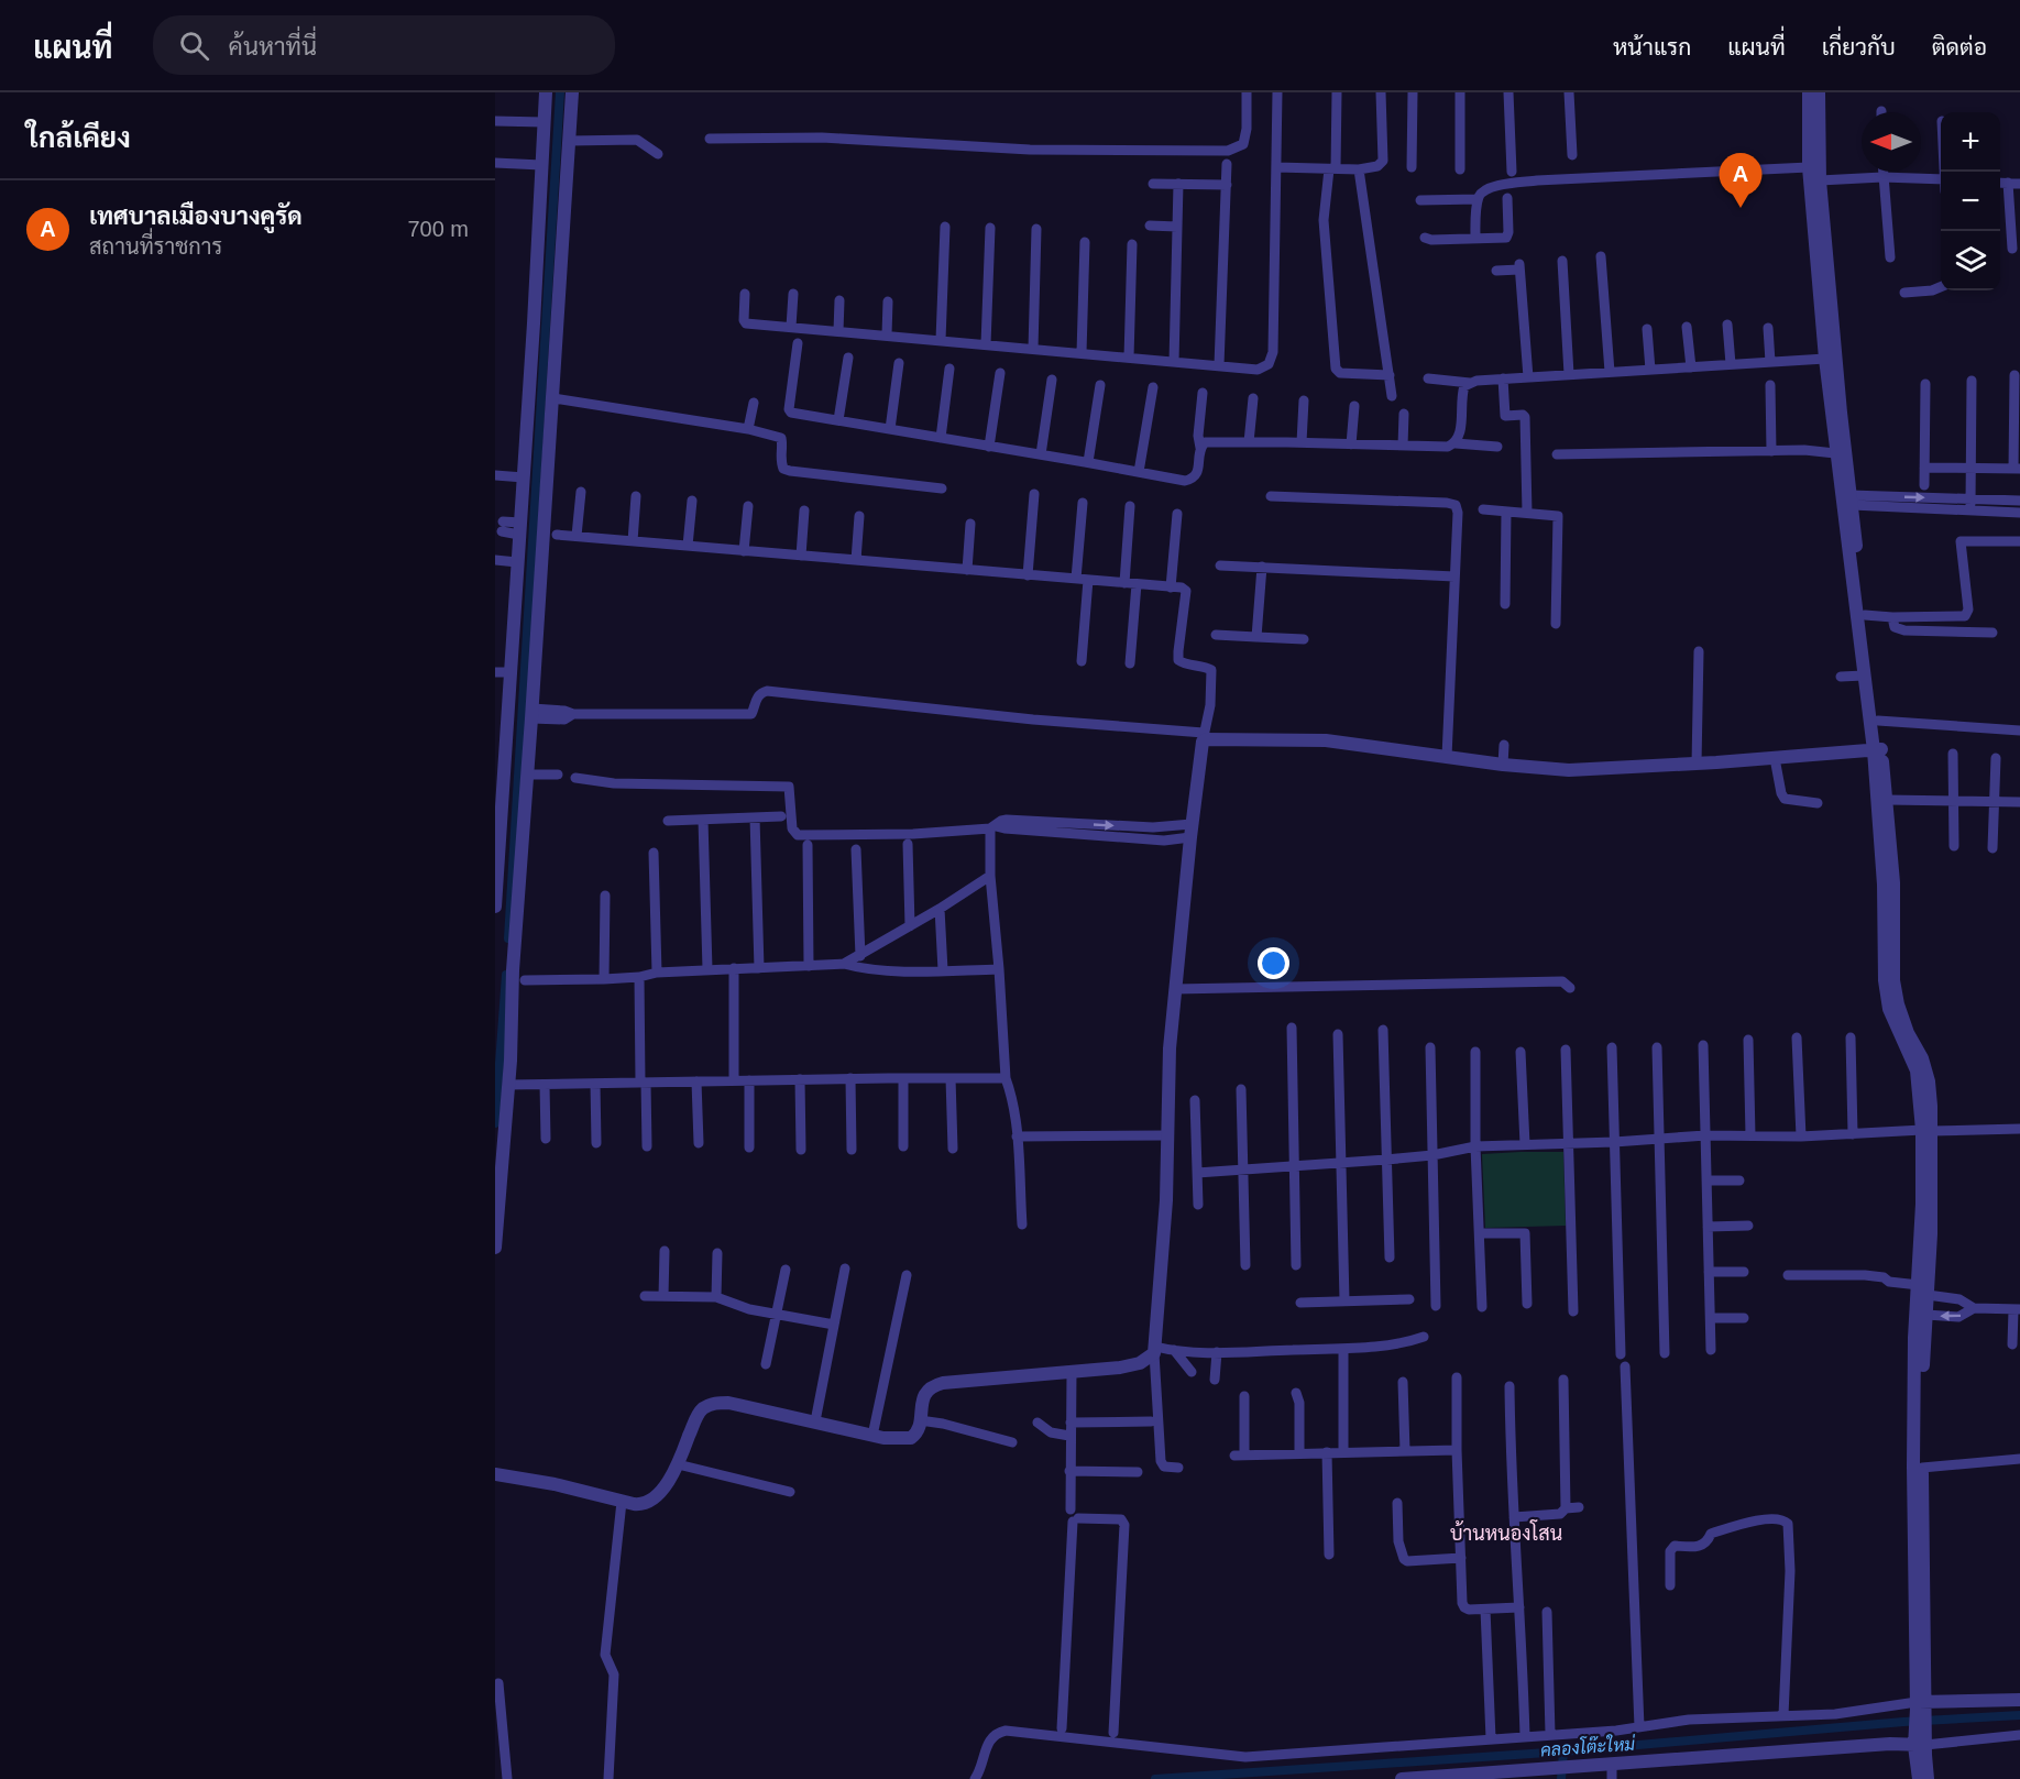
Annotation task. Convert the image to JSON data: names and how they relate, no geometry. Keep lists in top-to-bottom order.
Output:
{
  "districts": ["บ้านหนองโสน"],
  "water": ["คลองโต๊ะใหม่"],
  "north": "left",
  "page": {
    "header": "แผนที่",
    "search": "ค้นหาที่นี่",
    "nav": [
      "หน้าแรก",
      "แผนที่",
      "เกี่ยวกับ",
      "ติดต่อ"
    ],
    "heading": "ใกล้เคียง",
    "map_buttons": ["+", "−"],
    "pins": "A",
    "list": [
      {
        "mark": "A",
        "name": "เทศบาลเมืองบางคูรัด",
        "note": "สถานที่ราชการ",
        "value": "700 m"
      }
    ]
  }
}
